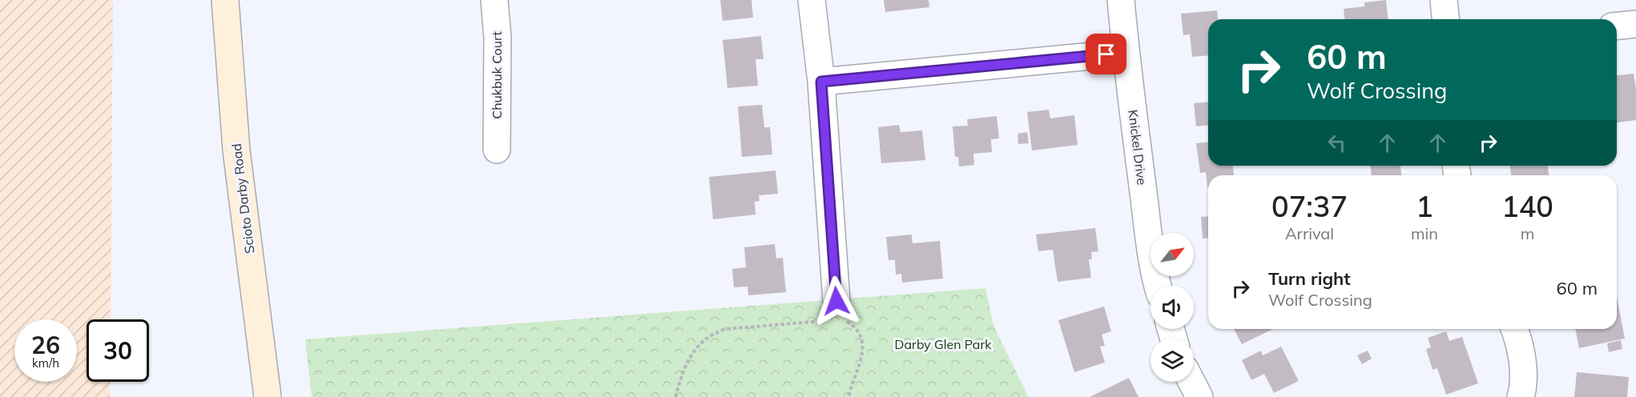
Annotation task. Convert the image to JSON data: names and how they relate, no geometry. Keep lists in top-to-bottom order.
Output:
{
  "streets": {
    "main road": ["Scioto Darby Road"],
    "street": ["Chukbuk Court", "Knickel Drive"]
  },
  "parks": ["Darby Glen Park"],
  "north": "top right",
  "page": {
    "turn": ["60 m", "Wolf Crossing"],
    "eta": [
      "07:37",
      "Arrival",
      "1",
      "min",
      "140",
      "m"
    ],
    "list": [
      {
        "name": "Turn right",
        "note": "Wolf Crossing",
        "value": "60 m"
      }
    ],
    "speed": "26 km/h",
    "limit": "30"
  }
}
